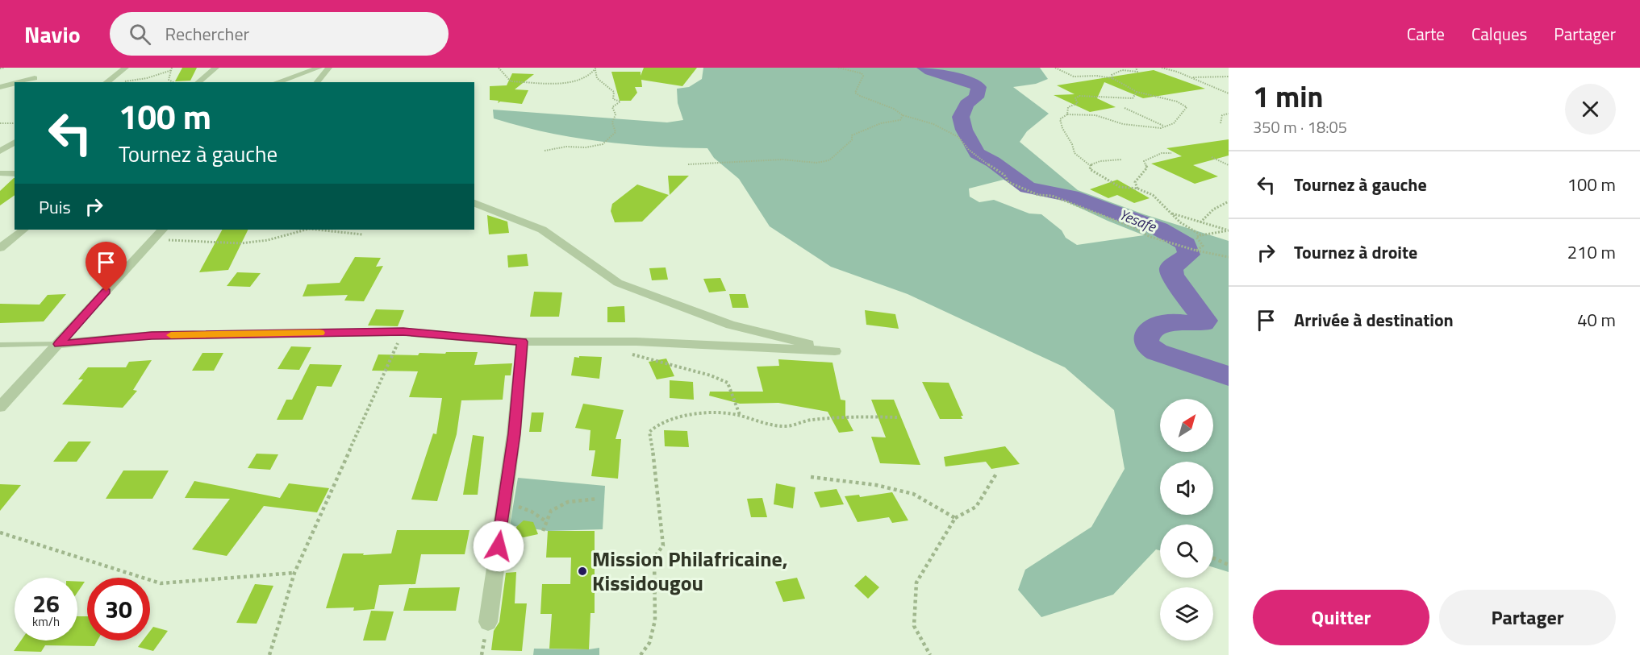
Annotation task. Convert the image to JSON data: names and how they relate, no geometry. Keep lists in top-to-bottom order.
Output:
{
  "water": ["Yesafe"],
  "places": ["Mission Philafricaine, Kissidougou"],
  "north": "top right",
  "page": {
    "header": "Navio",
    "search": "Rechercher",
    "nav": ["Carte", "Calques", "Partager"],
    "heading": ["1 min", "350 m · 18:05"],
    "turn": ["100 m", "Tournez à gauche"],
    "list": [
      {
        "name": "Tournez à gauche",
        "value": "100 m"
      },
      {
        "name": "Tournez à droite",
        "value": "210 m"
      },
      {
        "name": "Arrivée à destination",
        "value": "40 m"
      }
    ],
    "then": "Puis",
    "speed": "26 km/h",
    "limit": "30",
    "buttons": ["Quitter", "Partager"]
  }
}
